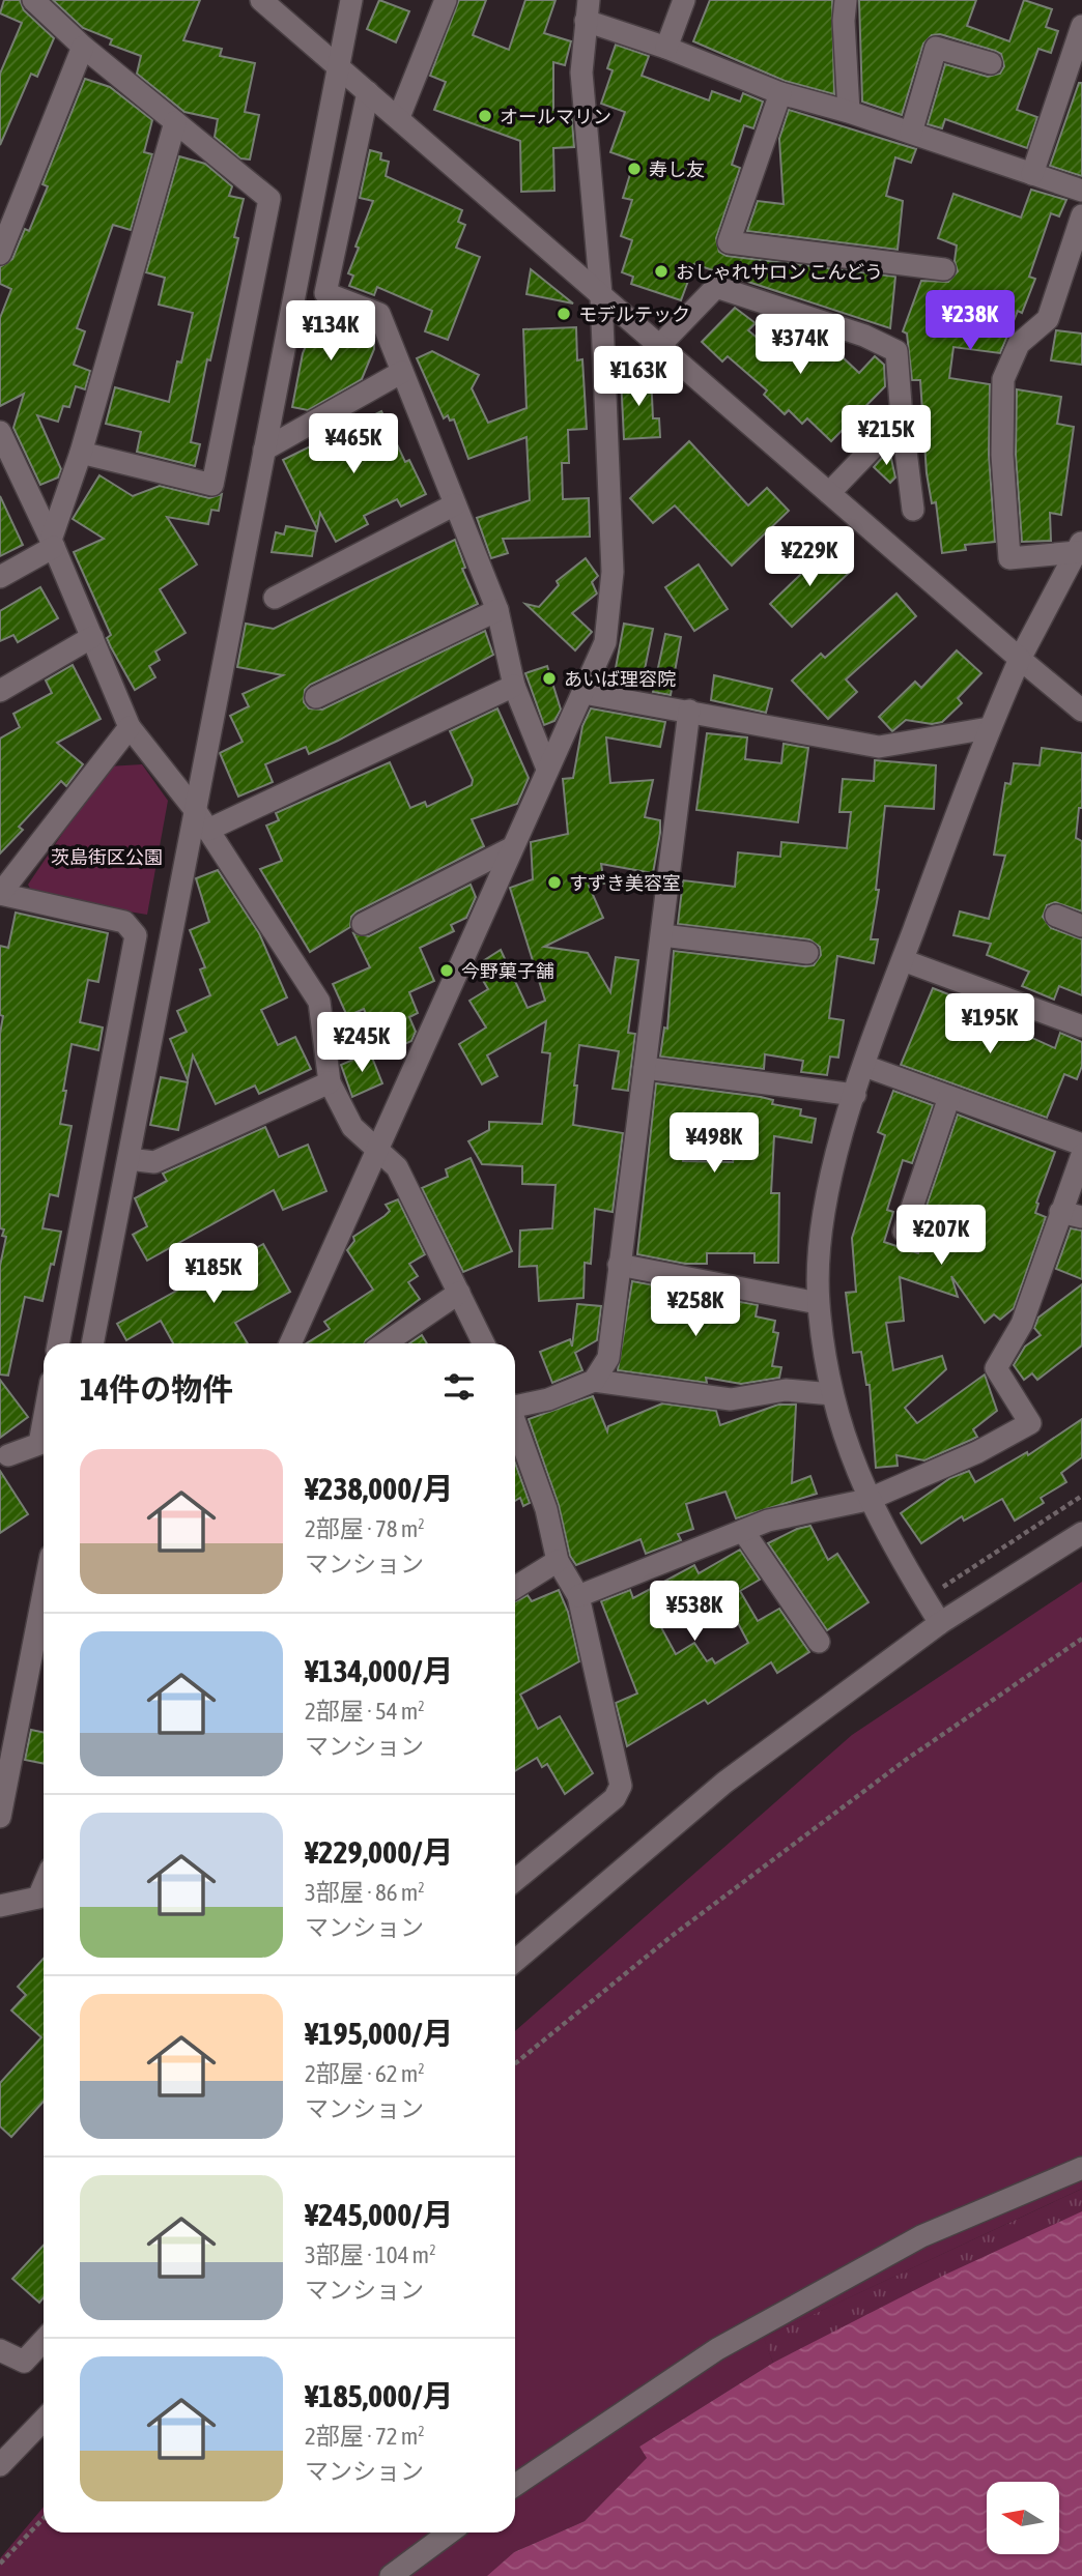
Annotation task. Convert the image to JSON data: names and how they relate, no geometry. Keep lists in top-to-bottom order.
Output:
{
  "parks": ["茨島街区公園"],
  "places": [
    "オールマリン",
    "寿し友",
    "おしゃれサロン こんどう",
    "モデルテック",
    "あいば理容院",
    "すずき美容室",
    "今野菓子舗"
  ],
  "north": "left",
  "page": {
    "price": [
      "¥238K",
      "¥134K",
      "¥374K",
      "¥163K",
      "¥215K",
      "¥465K",
      "¥229K",
      "¥195K",
      "¥245K",
      "¥498K",
      "¥207K",
      "¥185K",
      "¥258K",
      "¥538K"
    ],
    "heading": "14件の物件",
    "list": [
      {
        "name": "¥238,000/月",
        "note": "2部屋 · 78 m² · マンション"
      },
      {
        "name": "¥134,000/月",
        "note": "2部屋 · 54 m² · マンション"
      },
      {
        "name": "¥229,000/月",
        "note": "3部屋 · 86 m² · マンション"
      },
      {
        "name": "¥195,000/月",
        "note": "2部屋 · 62 m² · マンション"
      },
      {
        "name": "¥245,000/月",
        "note": "3部屋 · 104 m² · マンション"
      },
      {
        "name": "¥185,000/月",
        "note": "2部屋 · 72 m² · マンション"
      }
    ]
  }
}
